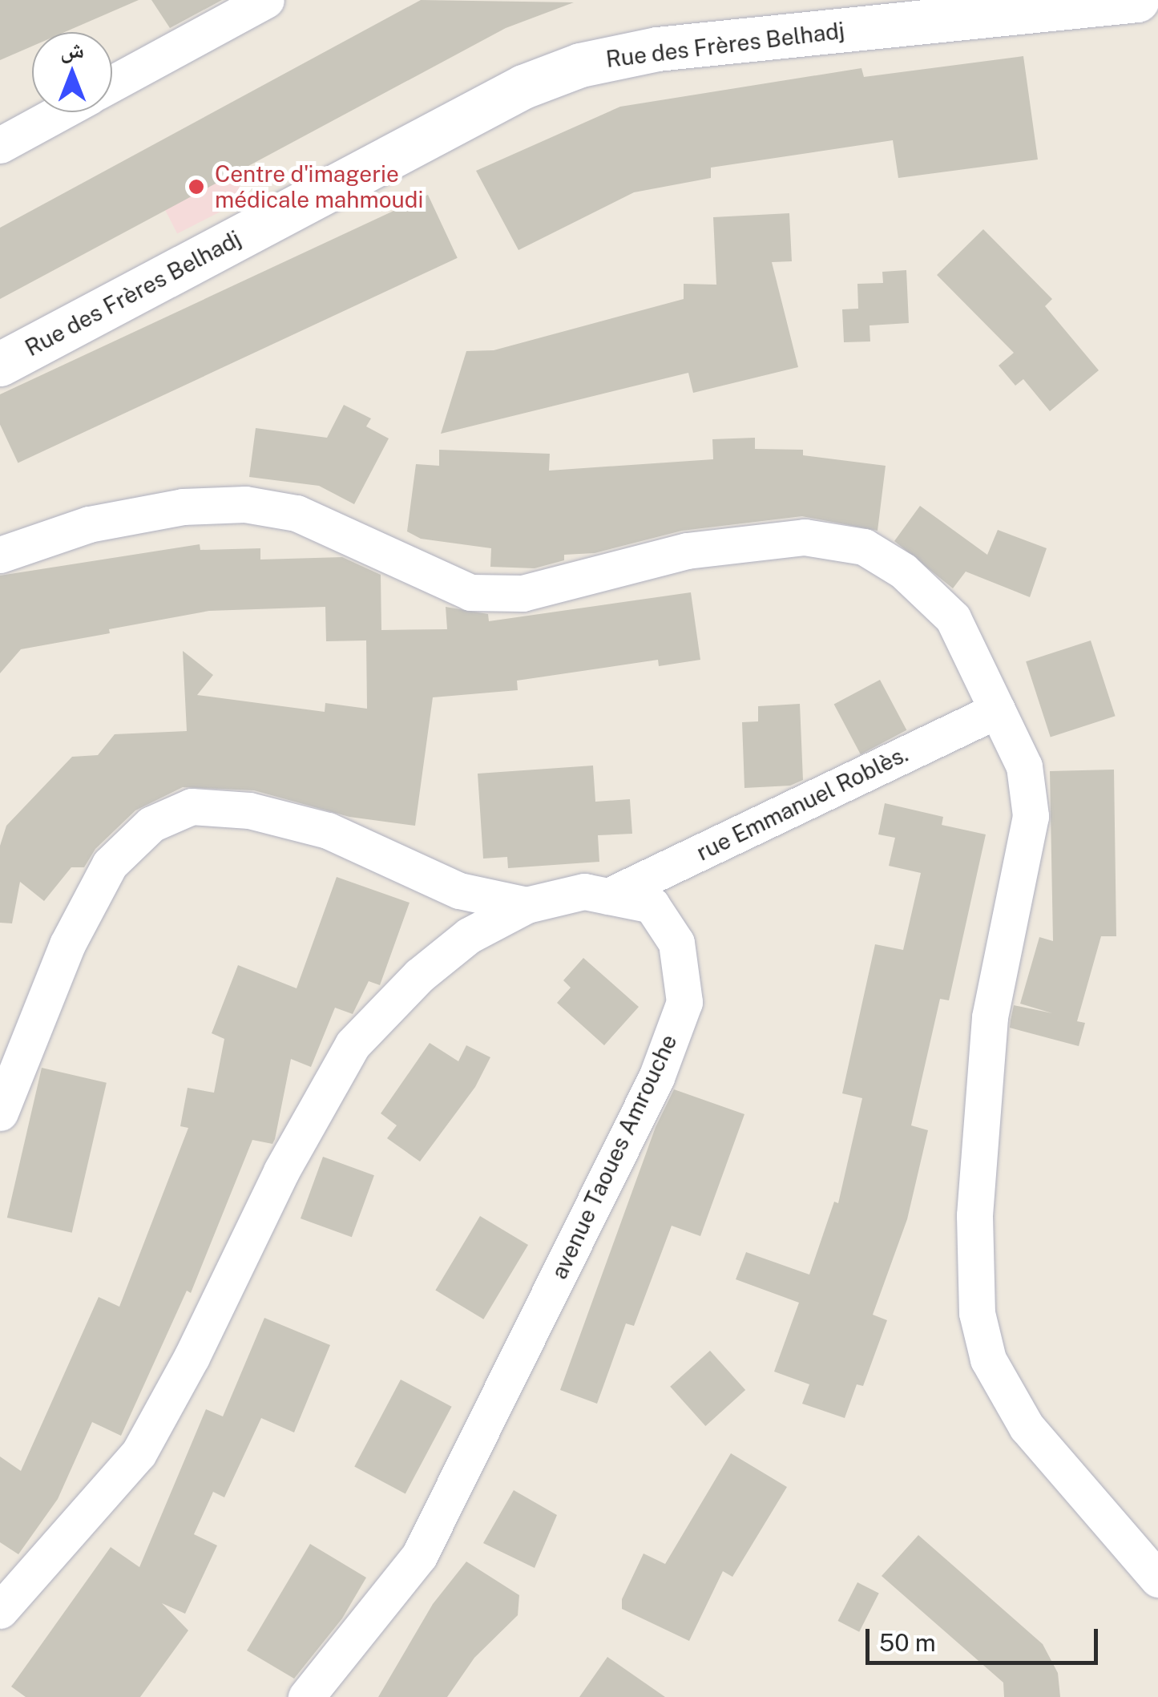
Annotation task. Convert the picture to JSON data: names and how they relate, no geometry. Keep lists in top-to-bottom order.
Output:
{
  "streets": {
    "main road": ["Rue des Frères Belhadj"],
    "street": ["rue Emmanuel Roblès.", "avenue Taoues Amrouche"]
  },
  "crossings": [
    ["rue Emmanuel Roblès.", "avenue Taoues Amrouche"]
  ],
  "places": ["Centre d'imagerie médicale mahmoudi"],
  "scale_bar": "50 m",
  "north": "top"
}
